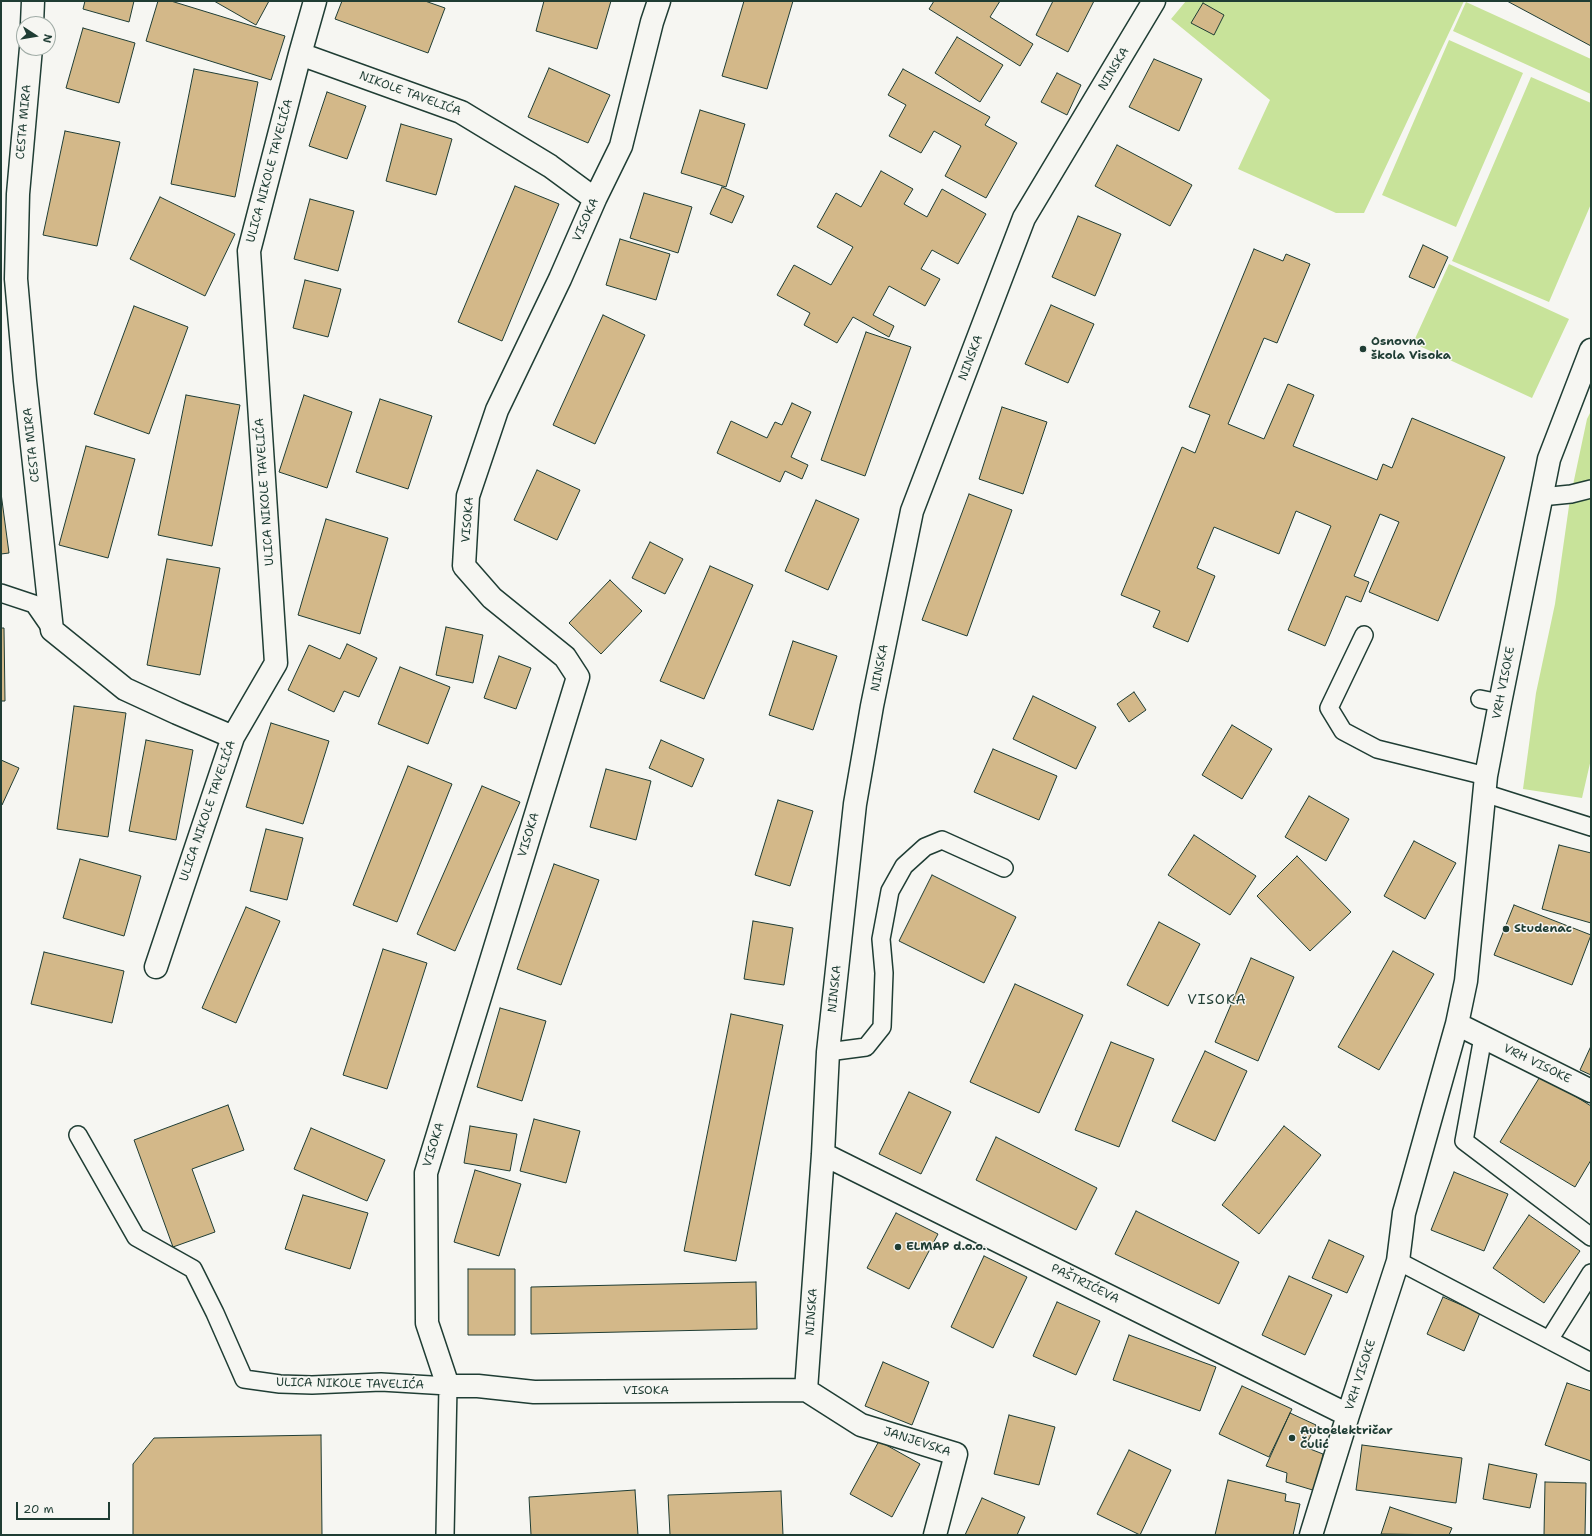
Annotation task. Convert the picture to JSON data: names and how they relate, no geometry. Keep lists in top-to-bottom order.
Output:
{
  "streets": {
    "street": [
      "NINSKA",
      "NIKOLE TAVELIĆA",
      "CESTA MIRA",
      "ULICA NIKOLE TAVELIĆA",
      "VISOKA",
      "VRH VISOKE",
      "PAŠTRIĆEVA",
      "JANJEVSKA"
    ]
  },
  "crossings": [
    ["NINSKA", "VISOKA"],
    ["NINSKA", "PAŠTRIĆEVA"],
    ["NINSKA", "JANJEVSKA"],
    ["NIKOLE TAVELIĆA", "ULICA NIKOLE TAVELIĆA"],
    ["NIKOLE TAVELIĆA", "VISOKA"],
    ["ULICA NIKOLE TAVELIĆA", "VISOKA"],
    ["VISOKA", "JANJEVSKA"],
    ["VRH VISOKE", "PAŠTRIĆEVA"]
  ],
  "districts": ["VISOKA"],
  "places": [
    "Osnovna škola Visoka",
    "Studenac",
    "ELMAP d.o.o.",
    "Autoelektričar Čulić"
  ],
  "scale_bar": "20 m",
  "north": "right"
}
